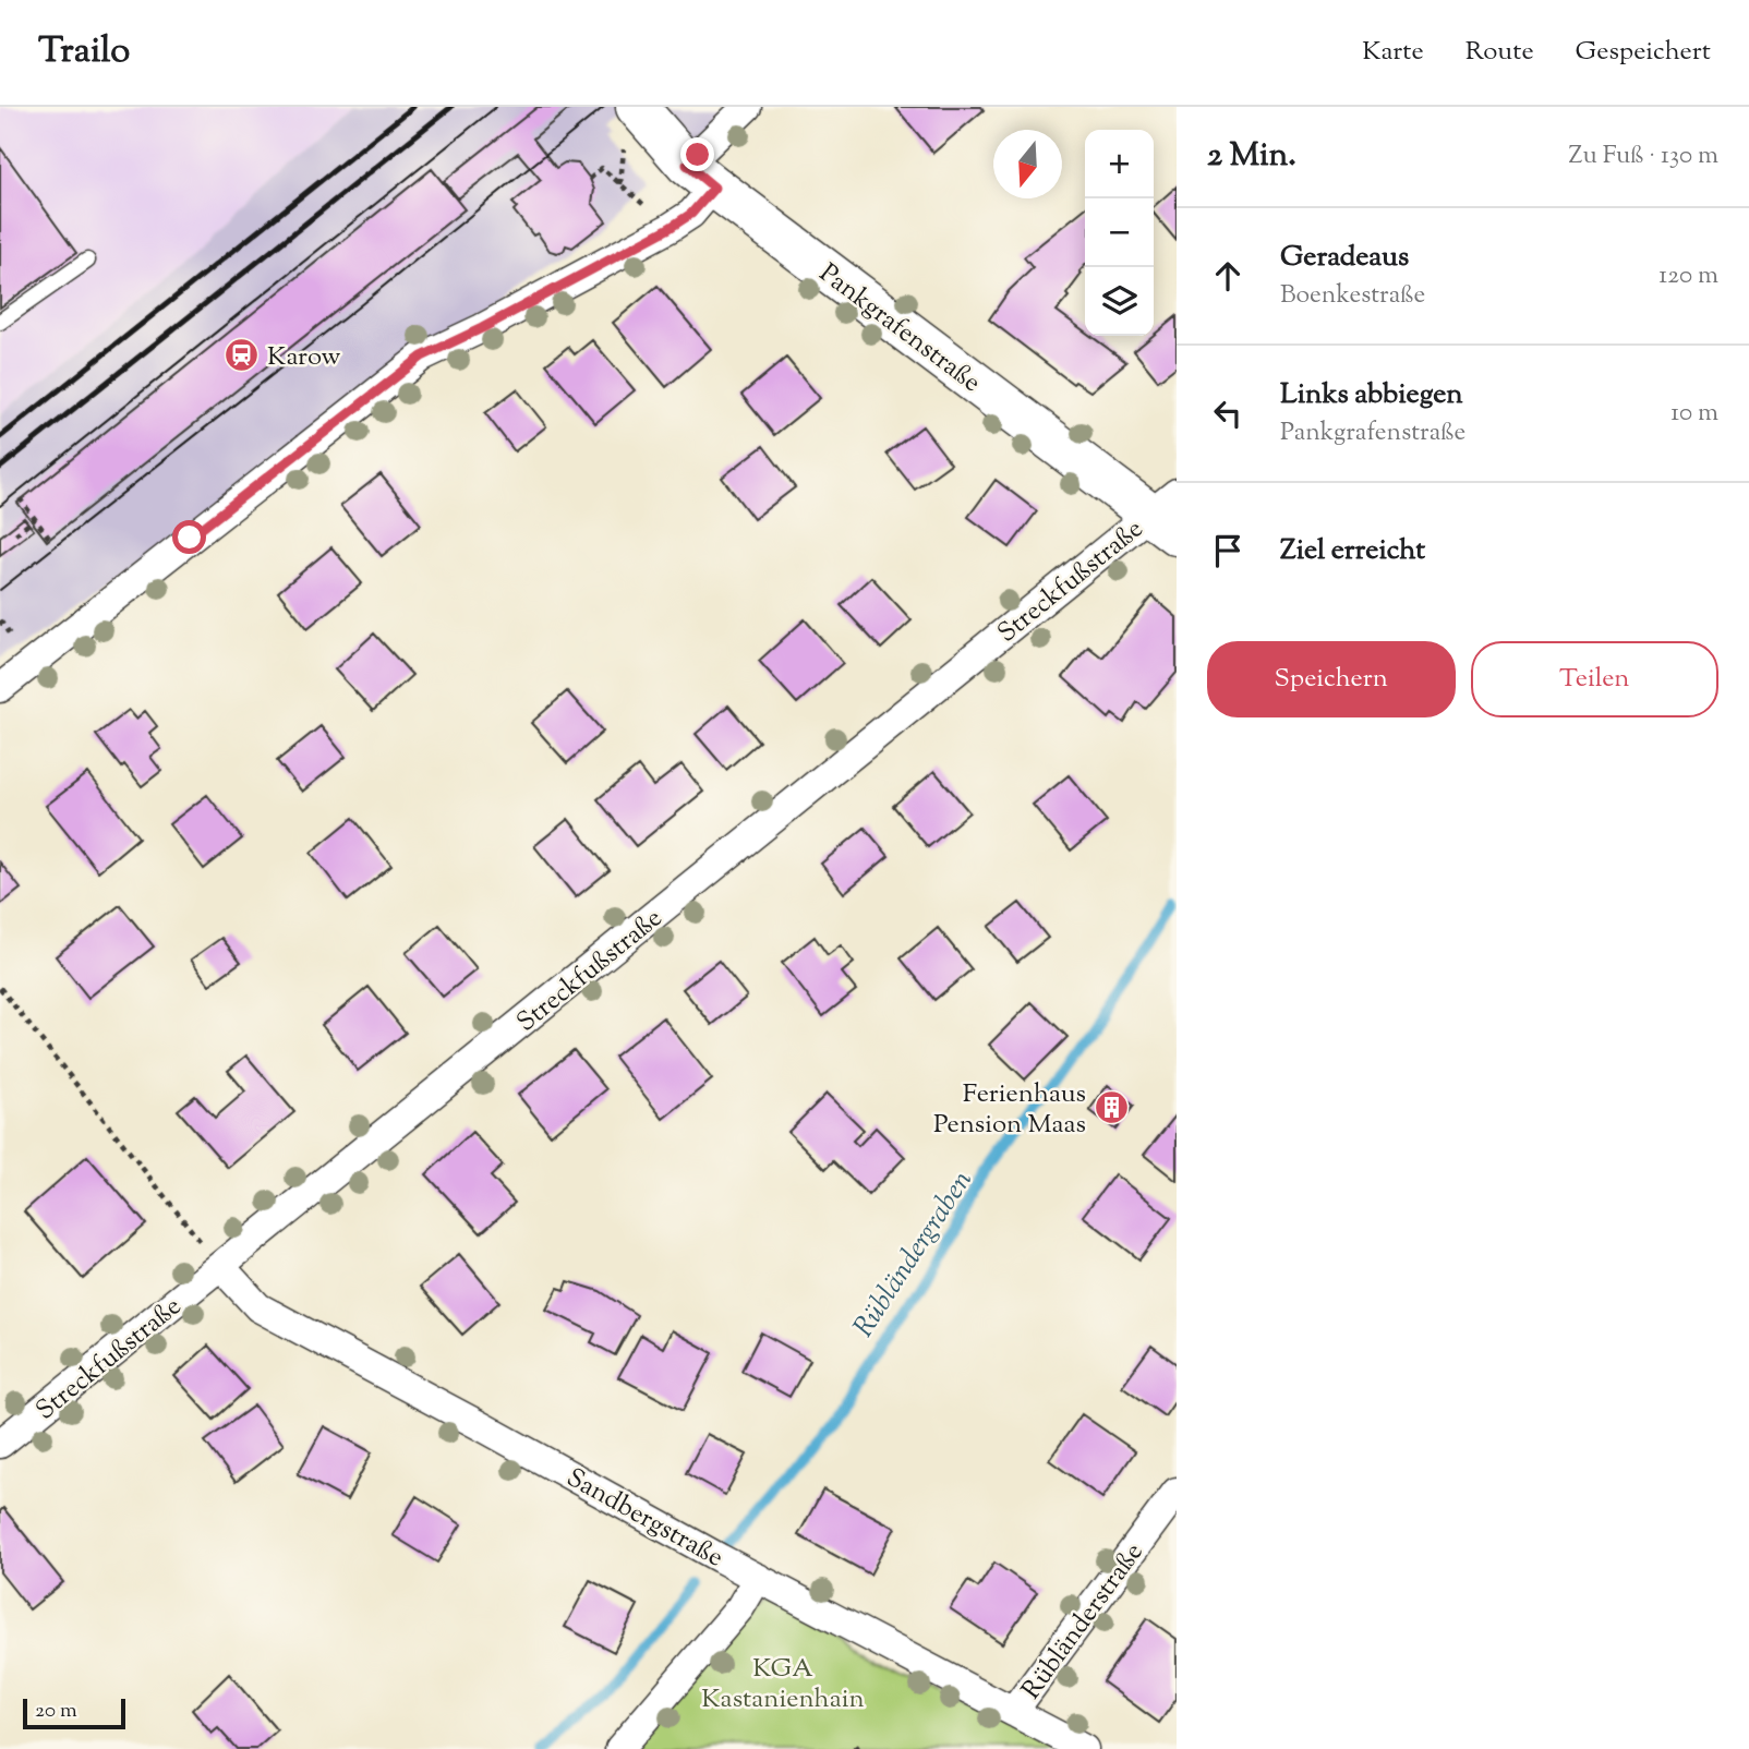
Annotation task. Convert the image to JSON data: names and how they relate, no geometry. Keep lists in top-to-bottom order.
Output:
{
  "streets": {
    "main road": ["Pankgrafenstraße"],
    "street": ["Streckfußstraße", "Sandbergstraße", "Rübländerstraße"]
  },
  "crossings": [
    ["Pankgrafenstraße", "Streckfußstraße"],
    ["Streckfußstraße", "Sandbergstraße"],
    ["Sandbergstraße", "Rübländerstraße"]
  ],
  "water": ["Rübländergraben"],
  "parks": ["KGA Kastanienhain"],
  "places": {
    "station": ["Karow"],
    "building": ["Ferienhaus Pension Maas"]
  },
  "scale_bar": "20 m",
  "north": "bottom",
  "page": {
    "header": "Trailo",
    "nav": ["Karte", "Route", "Gespeichert"],
    "heading": ["2 Min.", "Zu Fuß · 130 m"],
    "map_buttons": ["+", "−"],
    "list": [
      ["Geradeaus", "Boenkestraße", "120 m"],
      ["Links abbiegen", "Pankgrafenstraße", "10 m"],
      "Ziel erreicht"
    ],
    "buttons": ["Speichern", "Teilen"],
    "scale": "20 m"
  }
}
